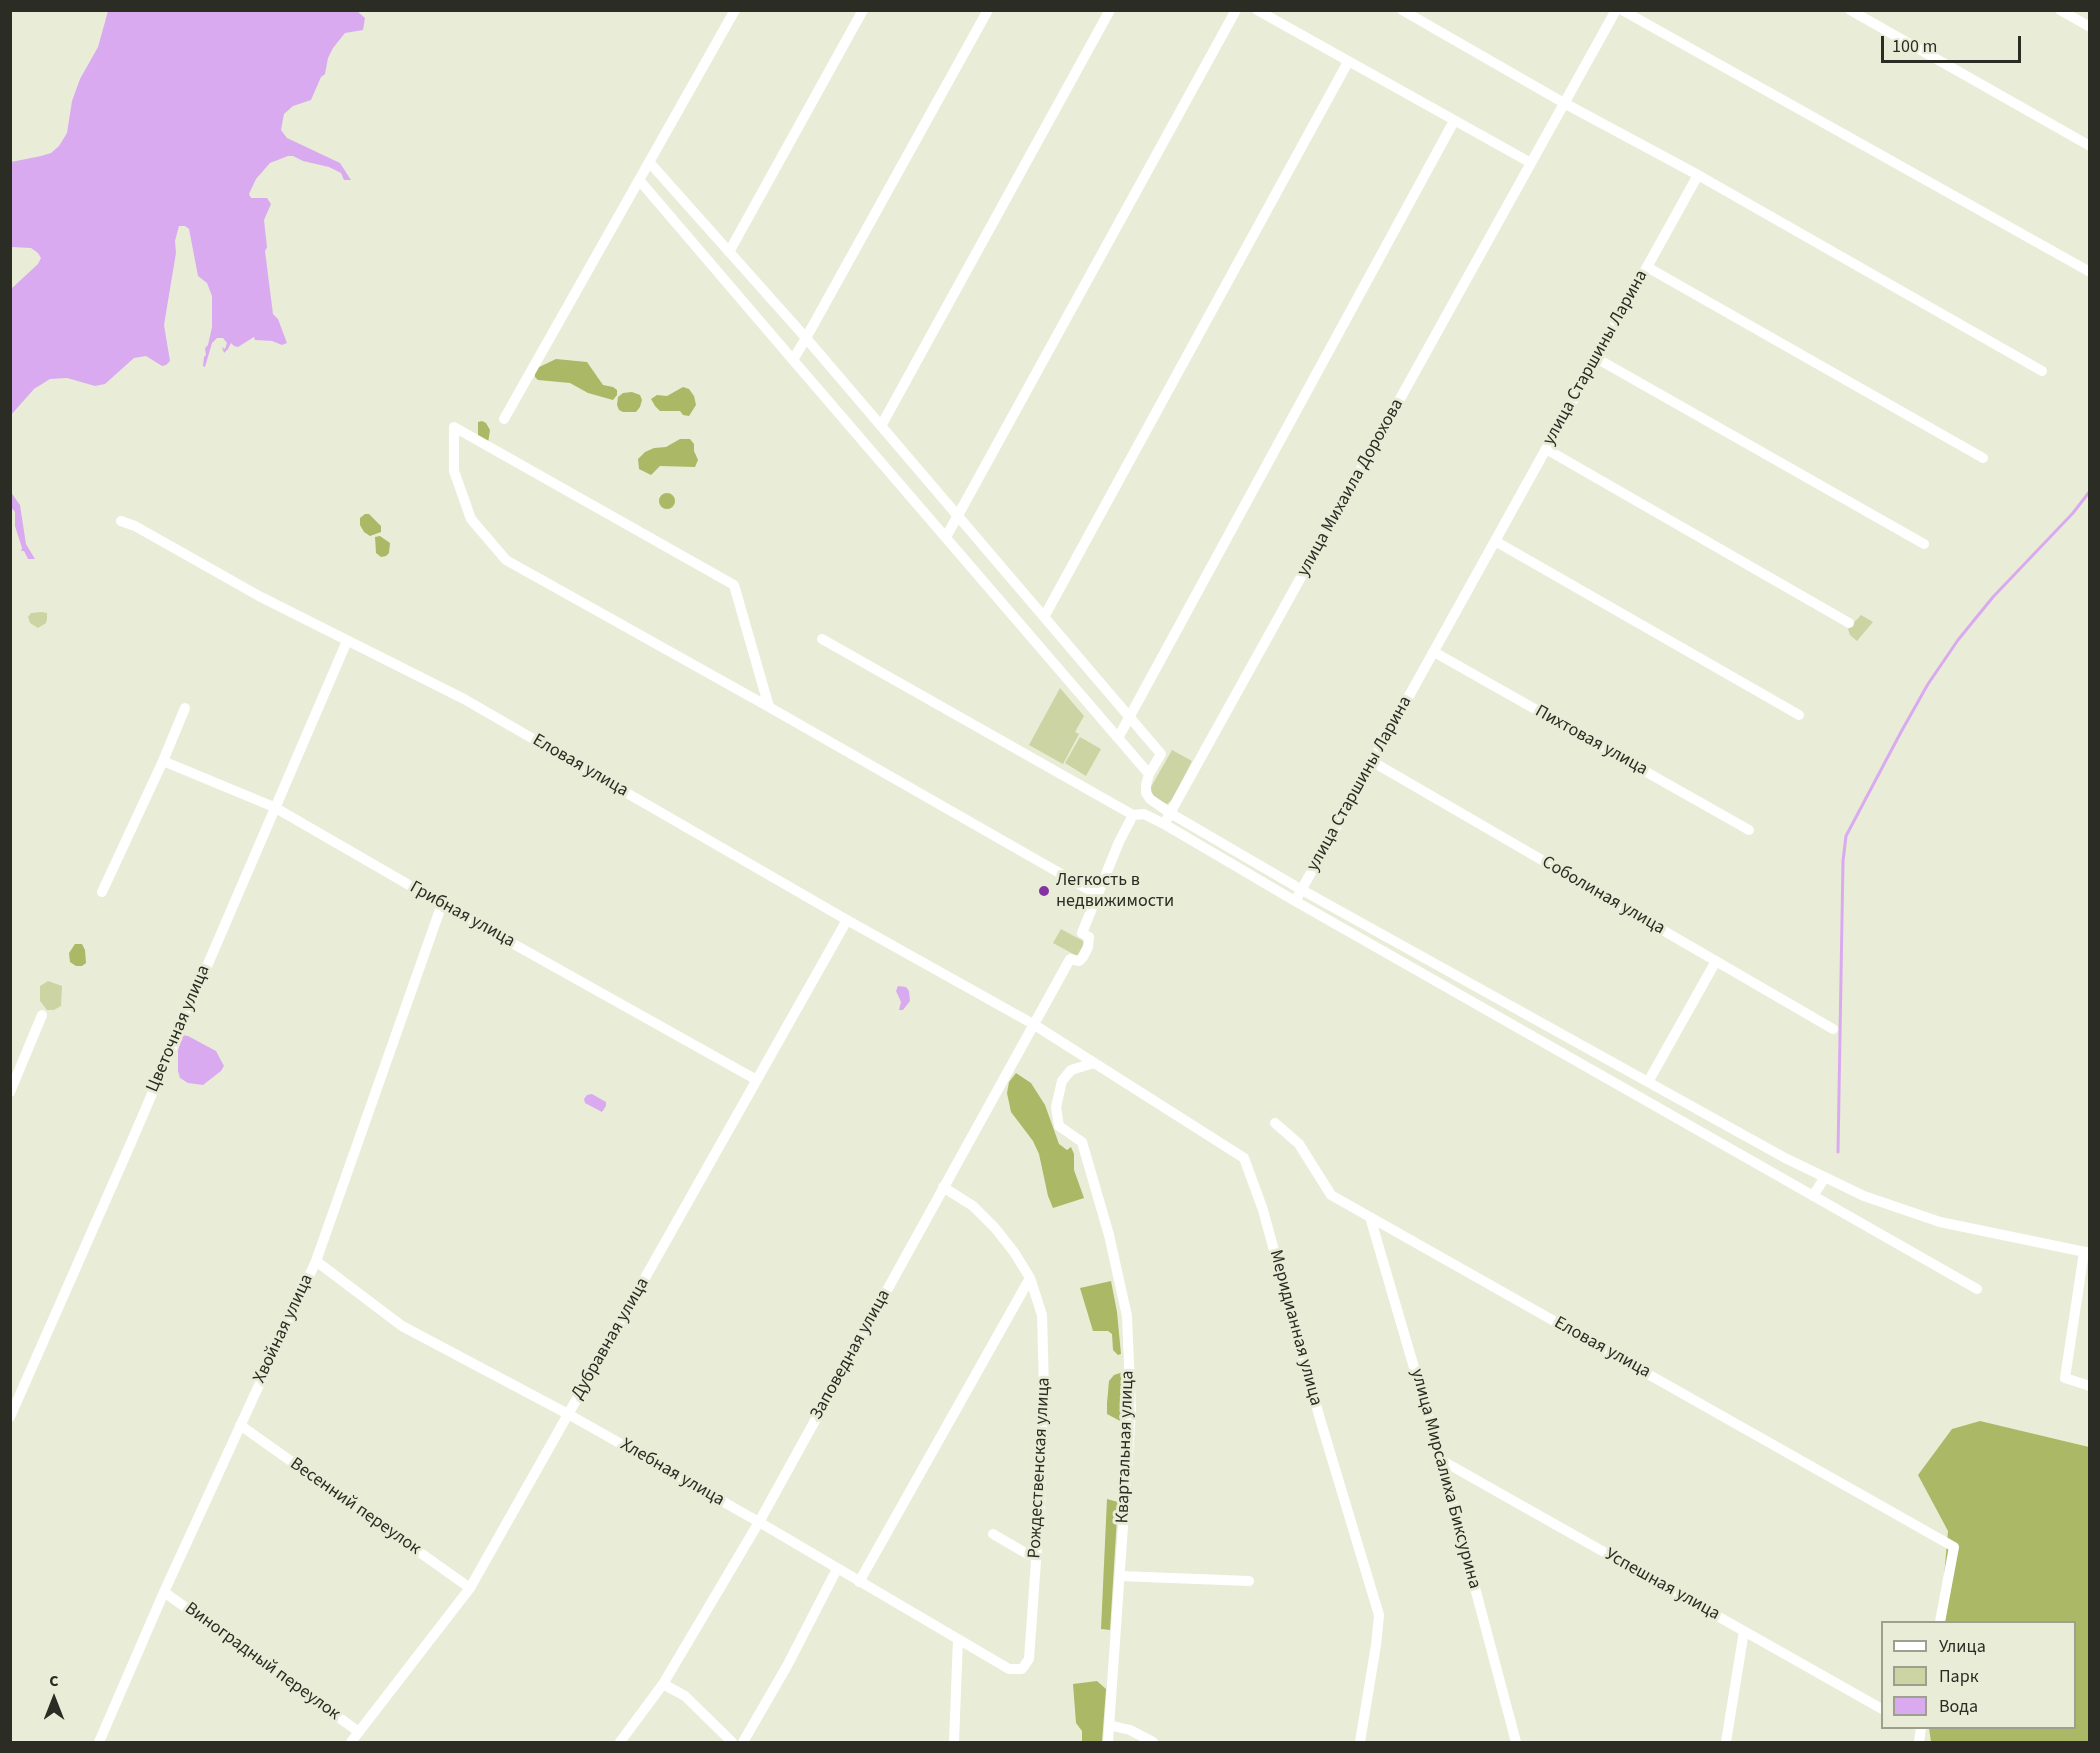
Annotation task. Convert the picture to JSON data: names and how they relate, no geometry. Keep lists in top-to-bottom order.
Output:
{
  "streets": {
    "street": [
      "улица Старшины Ларина",
      "улица Михаила Дорохова",
      "Пихтовая улица",
      "Еловая улица",
      "Соболиная улица",
      "Грибная улица",
      "Цветочная улица",
      "Меридианная улица",
      "Хвойная улица",
      "Дубравная улица",
      "Заповедная улица",
      "Квартальная улица",
      "Рождественская улица",
      "Хлебная улица",
      "улица Мирсалиха Биксурина",
      "Весенний переулок",
      "Успешная улица",
      "Виноградный переулок"
    ]
  },
  "crossings": [
    ["улица Старшины Ларина", "Пихтовая улица"],
    ["улица Старшины Ларина", "Соболиная улица"],
    ["Еловая улица", "Цветочная улица"],
    ["Еловая улица", "Меридианная улица"],
    ["Еловая улица", "Дубравная улица"],
    ["Еловая улица", "Заповедная улица"],
    ["Еловая улица", "улица Мирсалиха Биксурина"],
    ["Грибная улица", "Цветочная улица"],
    ["Грибная улица", "Хвойная улица"],
    ["Грибная улица", "Дубравная улица"],
    ["Меридианная улица", "Заповедная улица"],
    ["Меридианная улица", "Квартальная улица"],
    ["Хвойная улица", "Хлебная улица"],
    ["Хвойная улица", "Весенний переулок"],
    ["Хвойная улица", "Виноградный переулок"],
    ["Дубравная улица", "Хлебная улица"],
    ["Дубравная улица", "Весенний переулок"],
    ["Дубравная улица", "Виноградный переулок"],
    ["Заповедная улица", "Рождественская улица"],
    ["Заповедная улица", "Хлебная улица"],
    ["Рождественская улица", "Хлебная улица"],
    ["улица Мирсалиха Биксурина", "Успешная улица"]
  ],
  "places": ["Легкость в недвижимости"],
  "legend": ["Улица", "Парк", "Вода"],
  "scale_bar": "100 m",
  "north": "top"
}
